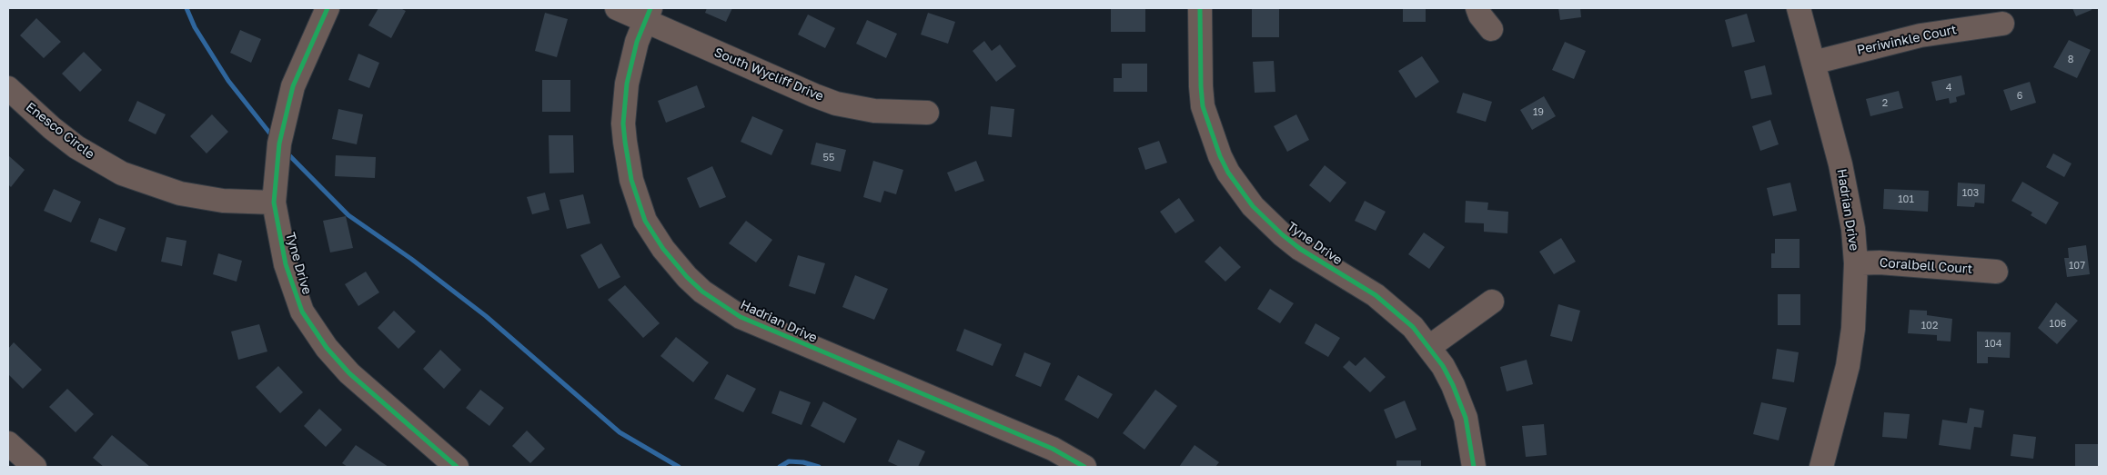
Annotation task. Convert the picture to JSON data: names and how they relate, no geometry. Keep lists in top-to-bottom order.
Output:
{
  "streets": {
    "street": [
      "Periwinkle Court",
      "South Wycliff Drive",
      "Enesco Circle",
      "Hadrian Drive",
      "Tyne Drive",
      "Coralbell Court"
    ]
  },
  "crossings": [
    ["Periwinkle Court", "Hadrian Drive"],
    ["South Wycliff Drive", "Hadrian Drive"],
    ["Enesco Circle", "Tyne Drive"],
    ["Hadrian Drive", "Coralbell Court"]
  ],
  "house_numbers": [
    "8",
    "4",
    "6",
    "2",
    "19",
    "55",
    "103",
    "101",
    "107",
    "106",
    "102",
    "104"
  ]
}
